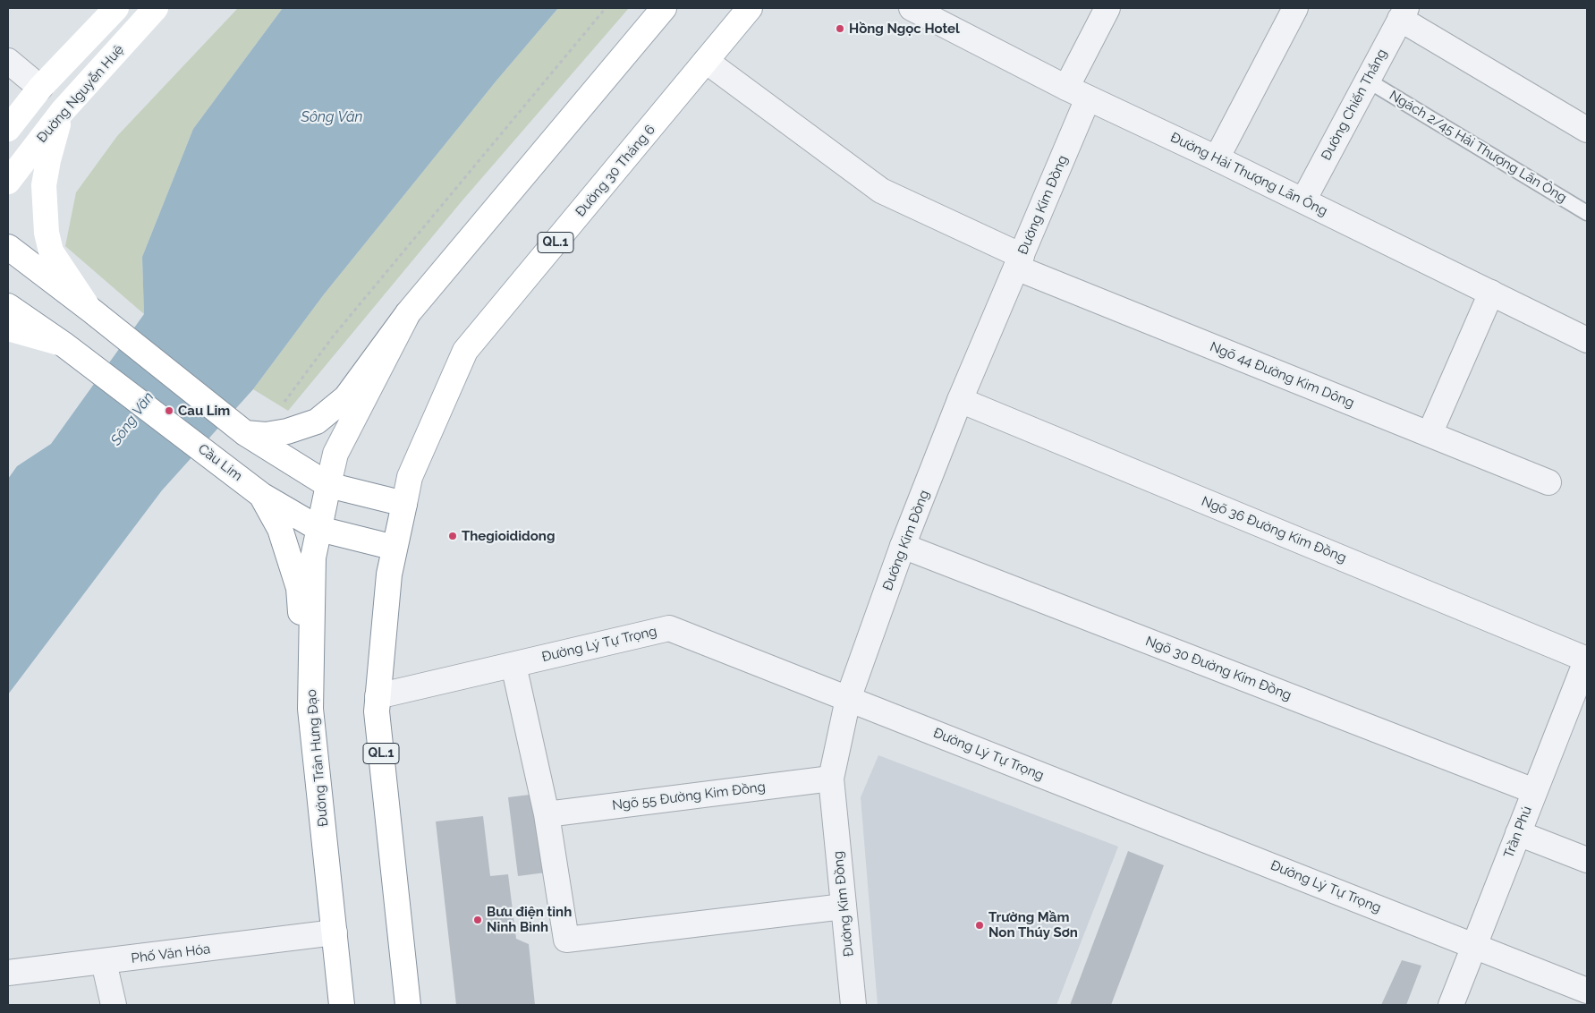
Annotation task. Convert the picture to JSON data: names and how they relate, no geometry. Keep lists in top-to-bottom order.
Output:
{
  "streets": {
    "main road": [
      "Đuờng Nguyễn Huệ",
      "Đường 30 Tháng 6",
      "QL.1",
      "Cầu Lim",
      "Đường Trân Hưng Đạo"
    ],
    "street": [
      "Đường Chiến Thắng",
      "Đường Hải Thượng Lãn Ông",
      "Đường Kim Đồng",
      "Ngõ 44 Đường Kim Dông",
      "Ngõ 36 Đường Kim Đồng",
      "Đường Lý Tự Trọng",
      "Ngõ 30 Đường Kim Đồng",
      "Ngõ 55 Đường Kim Đồng",
      "Trần Phú",
      "Phố Văn Hóa"
    ],
    "lane": ["Ngách 2/45 Hải Thượng Lãn Ông"]
  },
  "crossings": [
    ["Đường Chiến Thắng", "Ngách 2/45 Hải Thượng Lãn Ông"],
    ["Đường Chiến Thắng", "Đường Hải Thượng Lãn Ông"],
    ["Đường 30 Tháng 6", "QL.1"],
    ["Đường 30 Tháng 6", "Ngõ 44 Đường Kim Dông"],
    ["Đường Hải Thượng Lãn Ông", "Đường Kim Đồng"],
    ["Đường Kim Đồng", "Ngõ 44 Đường Kim Dông"],
    ["Đường Kim Đồng", "Ngõ 36 Đường Kim Đồng"],
    ["Đường Kim Đồng", "Đường Lý Tự Trọng"],
    ["Đường Kim Đồng", "Ngõ 30 Đường Kim Đồng"],
    ["Đường Kim Đồng", "Ngõ 55 Đường Kim Đồng"],
    ["QL.1", "Cầu Lim"],
    ["QL.1", "Đường Lý Tự Trọng"],
    ["Cầu Lim", "Đường Trân Hưng Đạo"],
    ["Ngõ 36 Đường Kim Đồng", "Trần Phú"],
    ["Đường Lý Tự Trọng", "Trần Phú"],
    ["Ngõ 30 Đường Kim Đồng", "Trần Phú"],
    ["Đường Trân Hưng Đạo", "Phố Văn Hóa"]
  ],
  "water": ["Sông Vân"],
  "places": [
    "Hồng Ngọc Hotel",
    "Cau Lim",
    "Thegioididong",
    "Bưu điện tỉnh Ninh Bình",
    "Trường Mầm Non Thúy Sơn"
  ]
}
